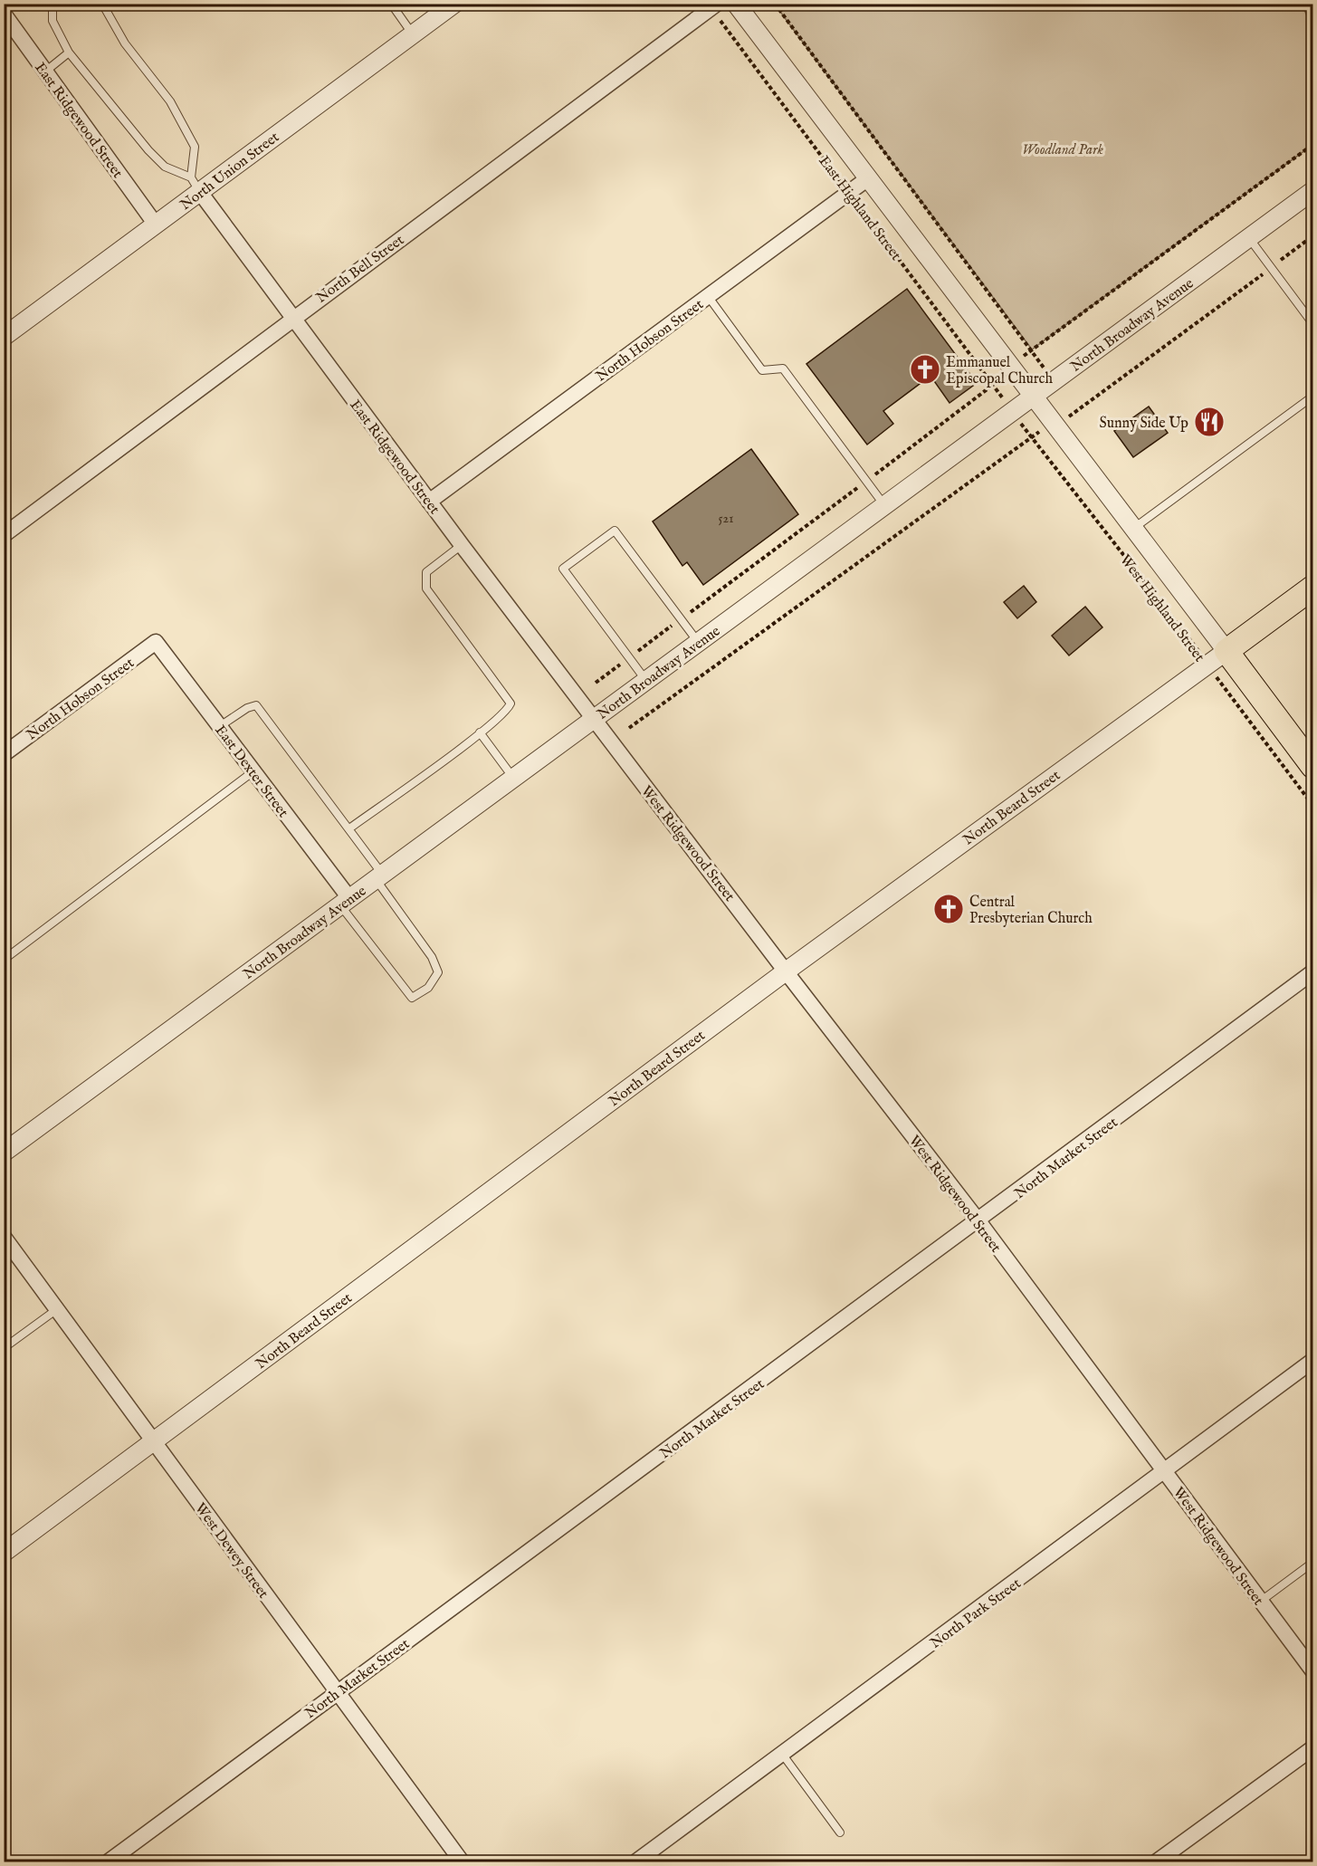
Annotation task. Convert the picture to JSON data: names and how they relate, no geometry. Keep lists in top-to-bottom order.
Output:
{
  "streets": {
    "main road": ["West Highland Street", "North Beard Street"],
    "street": [
      "East Ridgewood Street",
      "North Union Street",
      "East Highland Street",
      "North Bell Street",
      "North Broadway Avenue",
      "North Hobson Street",
      "East Dexter Street",
      "West Ridgewood Street",
      "North Market Street",
      "West Dewey Street",
      "North Park Street"
    ]
  },
  "crossings": [
    ["East Ridgewood Street", "North Union Street"],
    ["East Ridgewood Street", "North Bell Street"],
    ["East Ridgewood Street", "North Broadway Avenue"],
    ["East Ridgewood Street", "North Hobson Street"],
    ["East Ridgewood Street", "West Ridgewood Street"],
    ["East Highland Street", "North Bell Street"],
    ["East Highland Street", "North Broadway Avenue"],
    ["East Highland Street", "North Hobson Street"],
    ["East Highland Street", "West Highland Street"],
    ["North Broadway Avenue", "West Highland Street"],
    ["North Broadway Avenue", "East Dexter Street"],
    ["North Broadway Avenue", "West Ridgewood Street"],
    ["North Hobson Street", "East Dexter Street"],
    ["West Highland Street", "North Beard Street"],
    ["North Beard Street", "West Ridgewood Street"],
    ["North Beard Street", "West Dewey Street"],
    ["West Ridgewood Street", "North Market Street"],
    ["West Ridgewood Street", "North Park Street"],
    ["North Market Street", "West Dewey Street"]
  ],
  "parks": ["Woodland Park"],
  "places": {
    "church": ["Emmanuel Episcopal Church", "Central Presbyterian Church"],
    "restaurant": ["Sunny Side Up"]
  },
  "house_numbers": ["521"]
}
